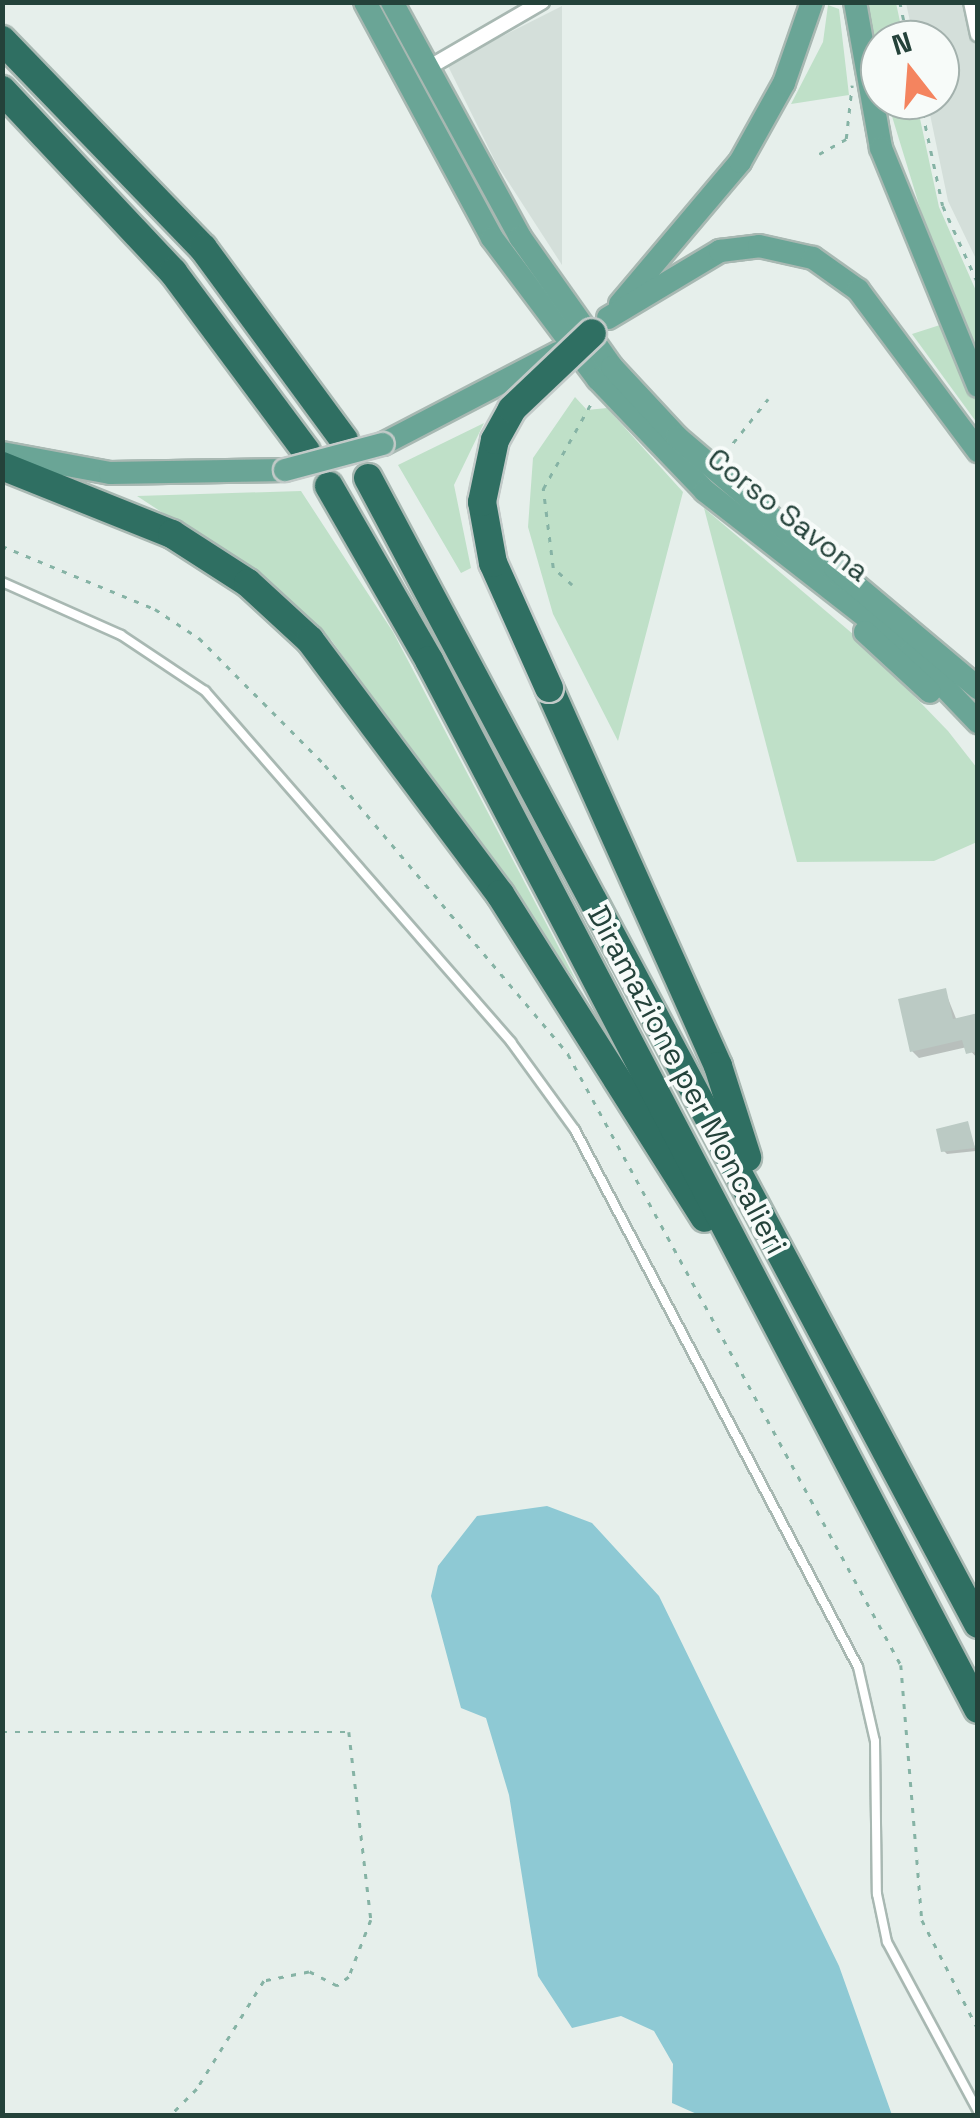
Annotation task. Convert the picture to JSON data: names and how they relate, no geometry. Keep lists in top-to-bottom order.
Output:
{
  "streets": {
    "highway": ["Diramazione per Moncalieri"],
    "main road": ["Corso Savona"]
  },
  "north": "top"
}
